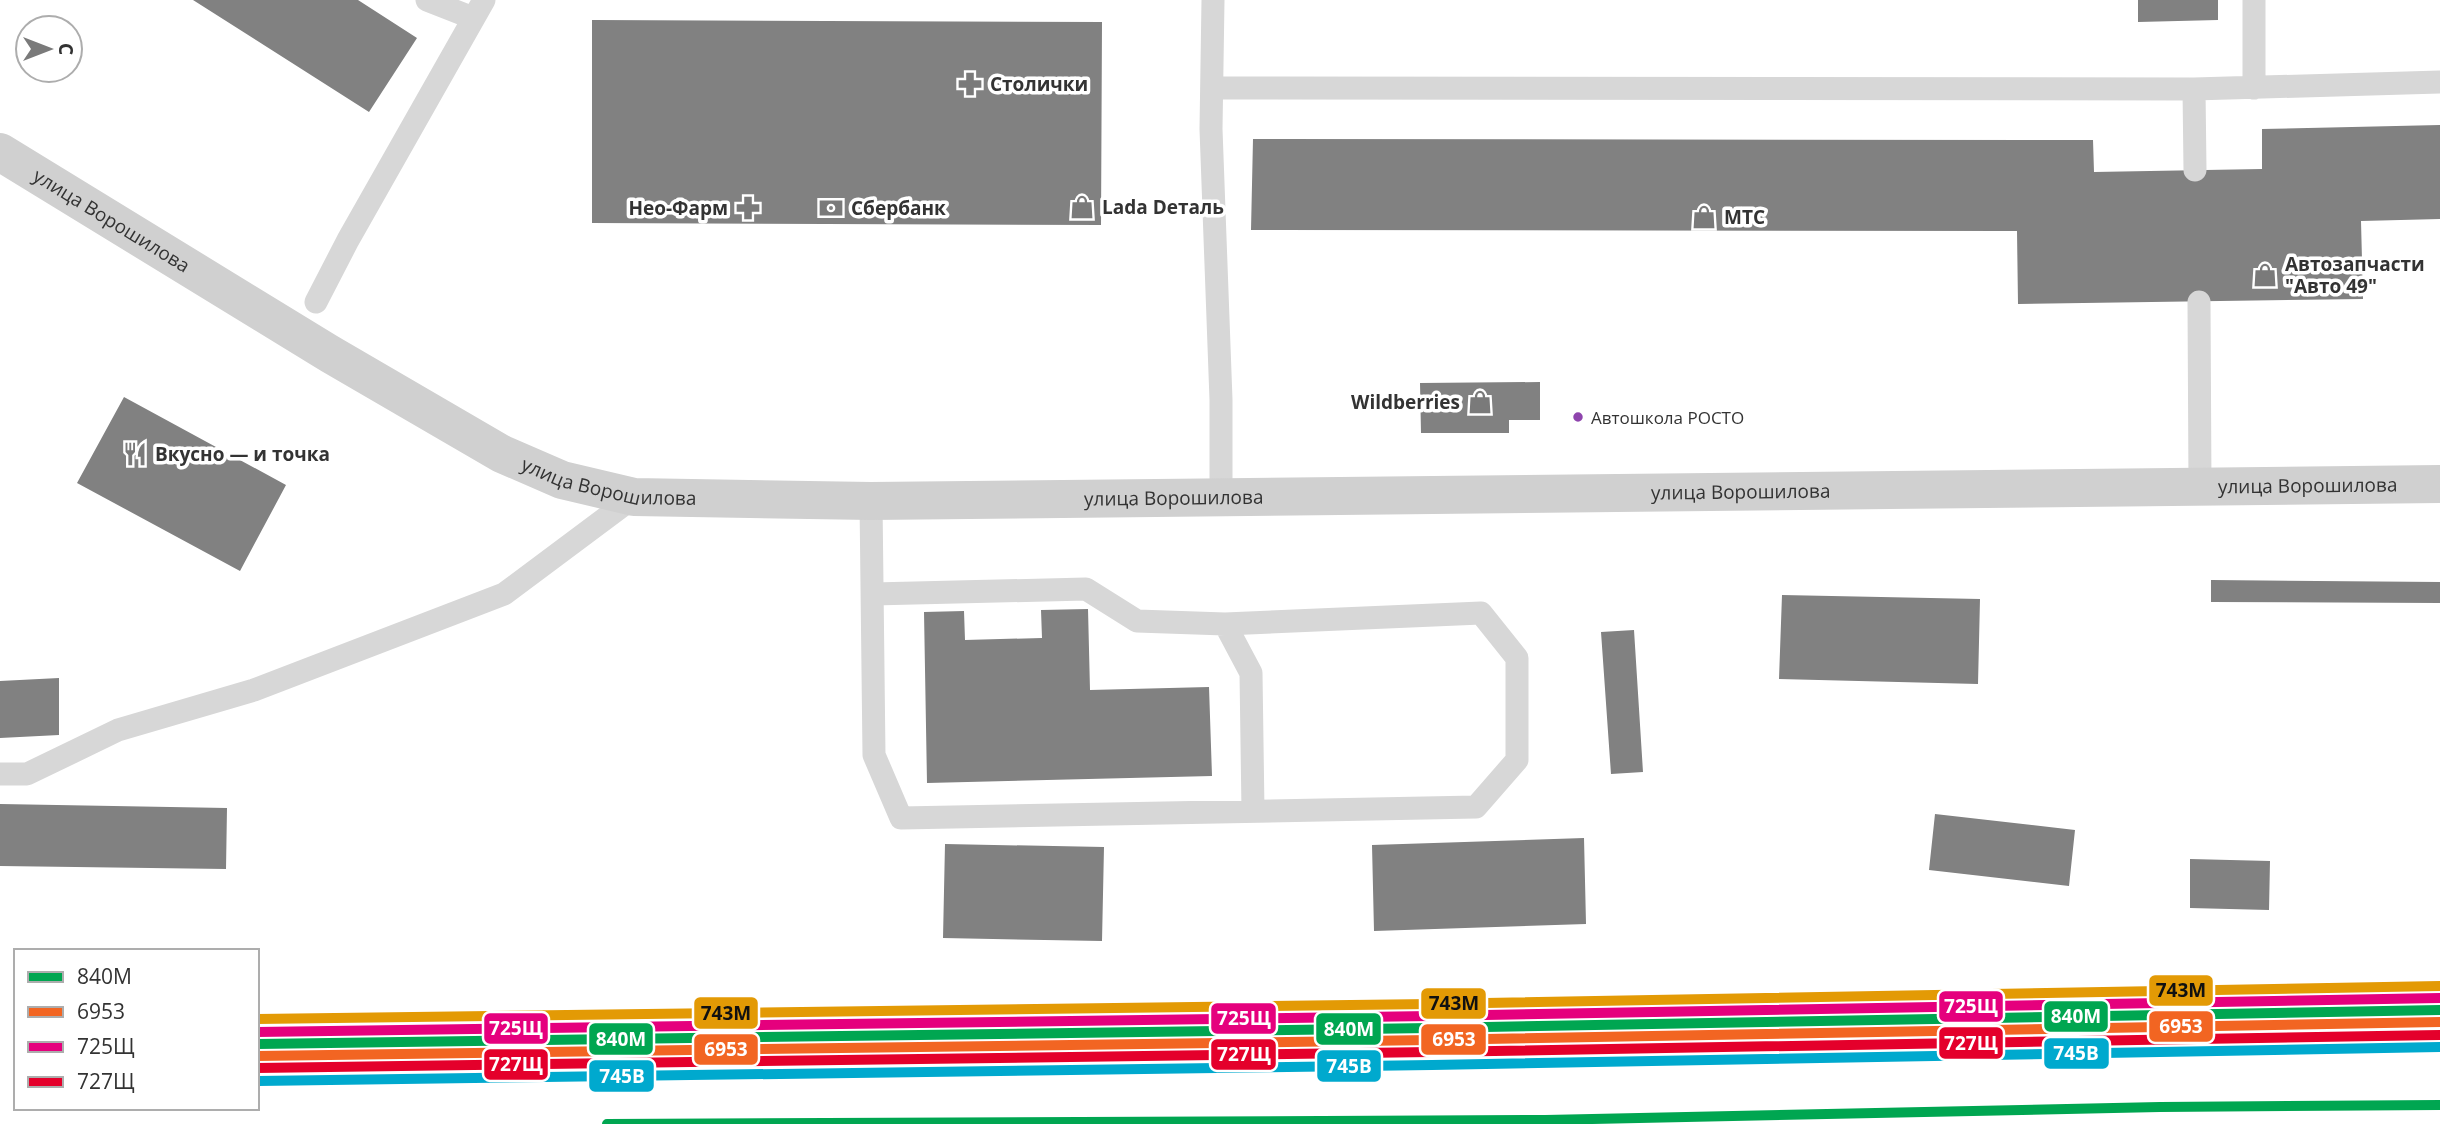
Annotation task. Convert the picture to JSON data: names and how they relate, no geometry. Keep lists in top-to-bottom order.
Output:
{
  "streets": {
    "main road": ["улица Ворошилова"]
  },
  "places": {
    "pharmacy": ["Столички", "Нео-Фарм"],
    "shop": [
      "Lada Dеталь",
      "МТС",
      "Автозапчасти \"Авто 49\"",
      "Wildberries"
    ],
    "bank": ["Сбербанк"],
    "other": ["Автошкола РОСТО"],
    "restaurant": ["Вкусно — и точка"]
  },
  "lines": [
    "transit line 743М",
    "transit line 725Щ",
    "transit line 840М",
    "transit line 6953",
    "transit line 727Щ",
    "transit line 745В"
  ],
  "legend": [
    "840М",
    "6953",
    "725Щ",
    "727Щ"
  ],
  "north": "right"
}
